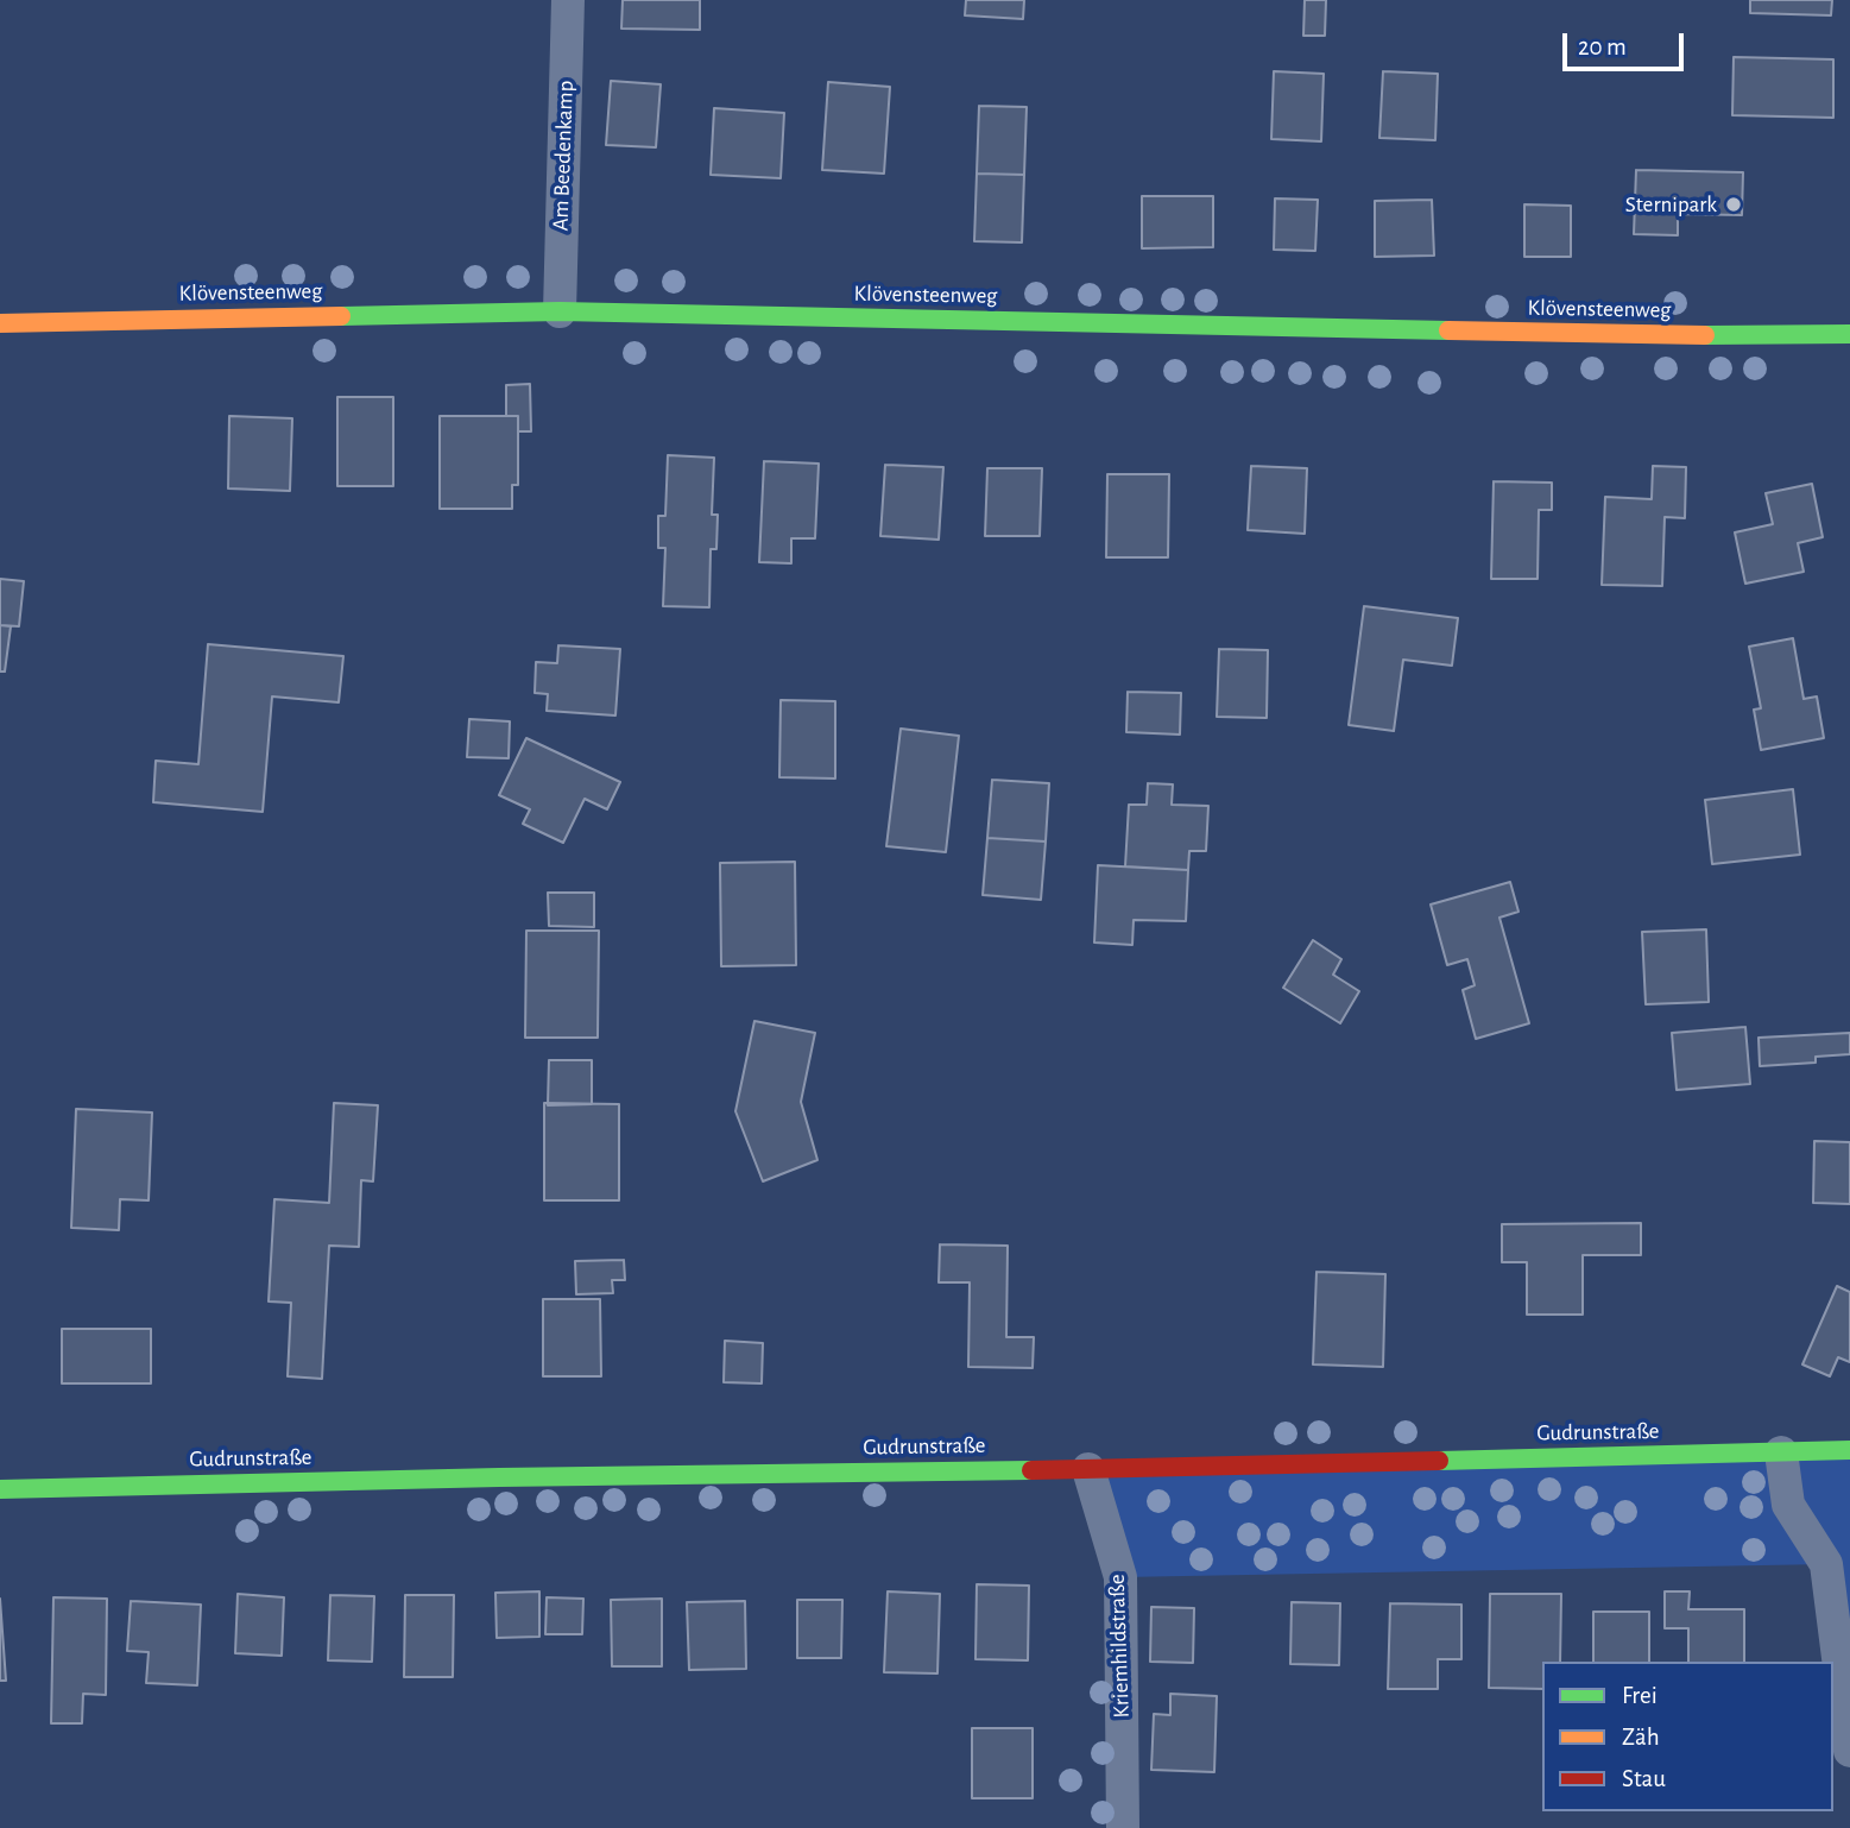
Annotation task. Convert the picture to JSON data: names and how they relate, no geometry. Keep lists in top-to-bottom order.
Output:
{
  "streets": {
    "street": [
      "Am Beedenkamp",
      "Klövensteenweg",
      "Gudrunstraße",
      "Kriemhildstraße"
    ]
  },
  "crossings": [
    ["Am Beedenkamp", "Klövensteenweg"],
    ["Gudrunstraße", "Kriemhildstraße"]
  ],
  "places": ["Sternipark"],
  "legend": ["Frei", "Zäh", "Stau"],
  "scale_bar": "20 m"
}
